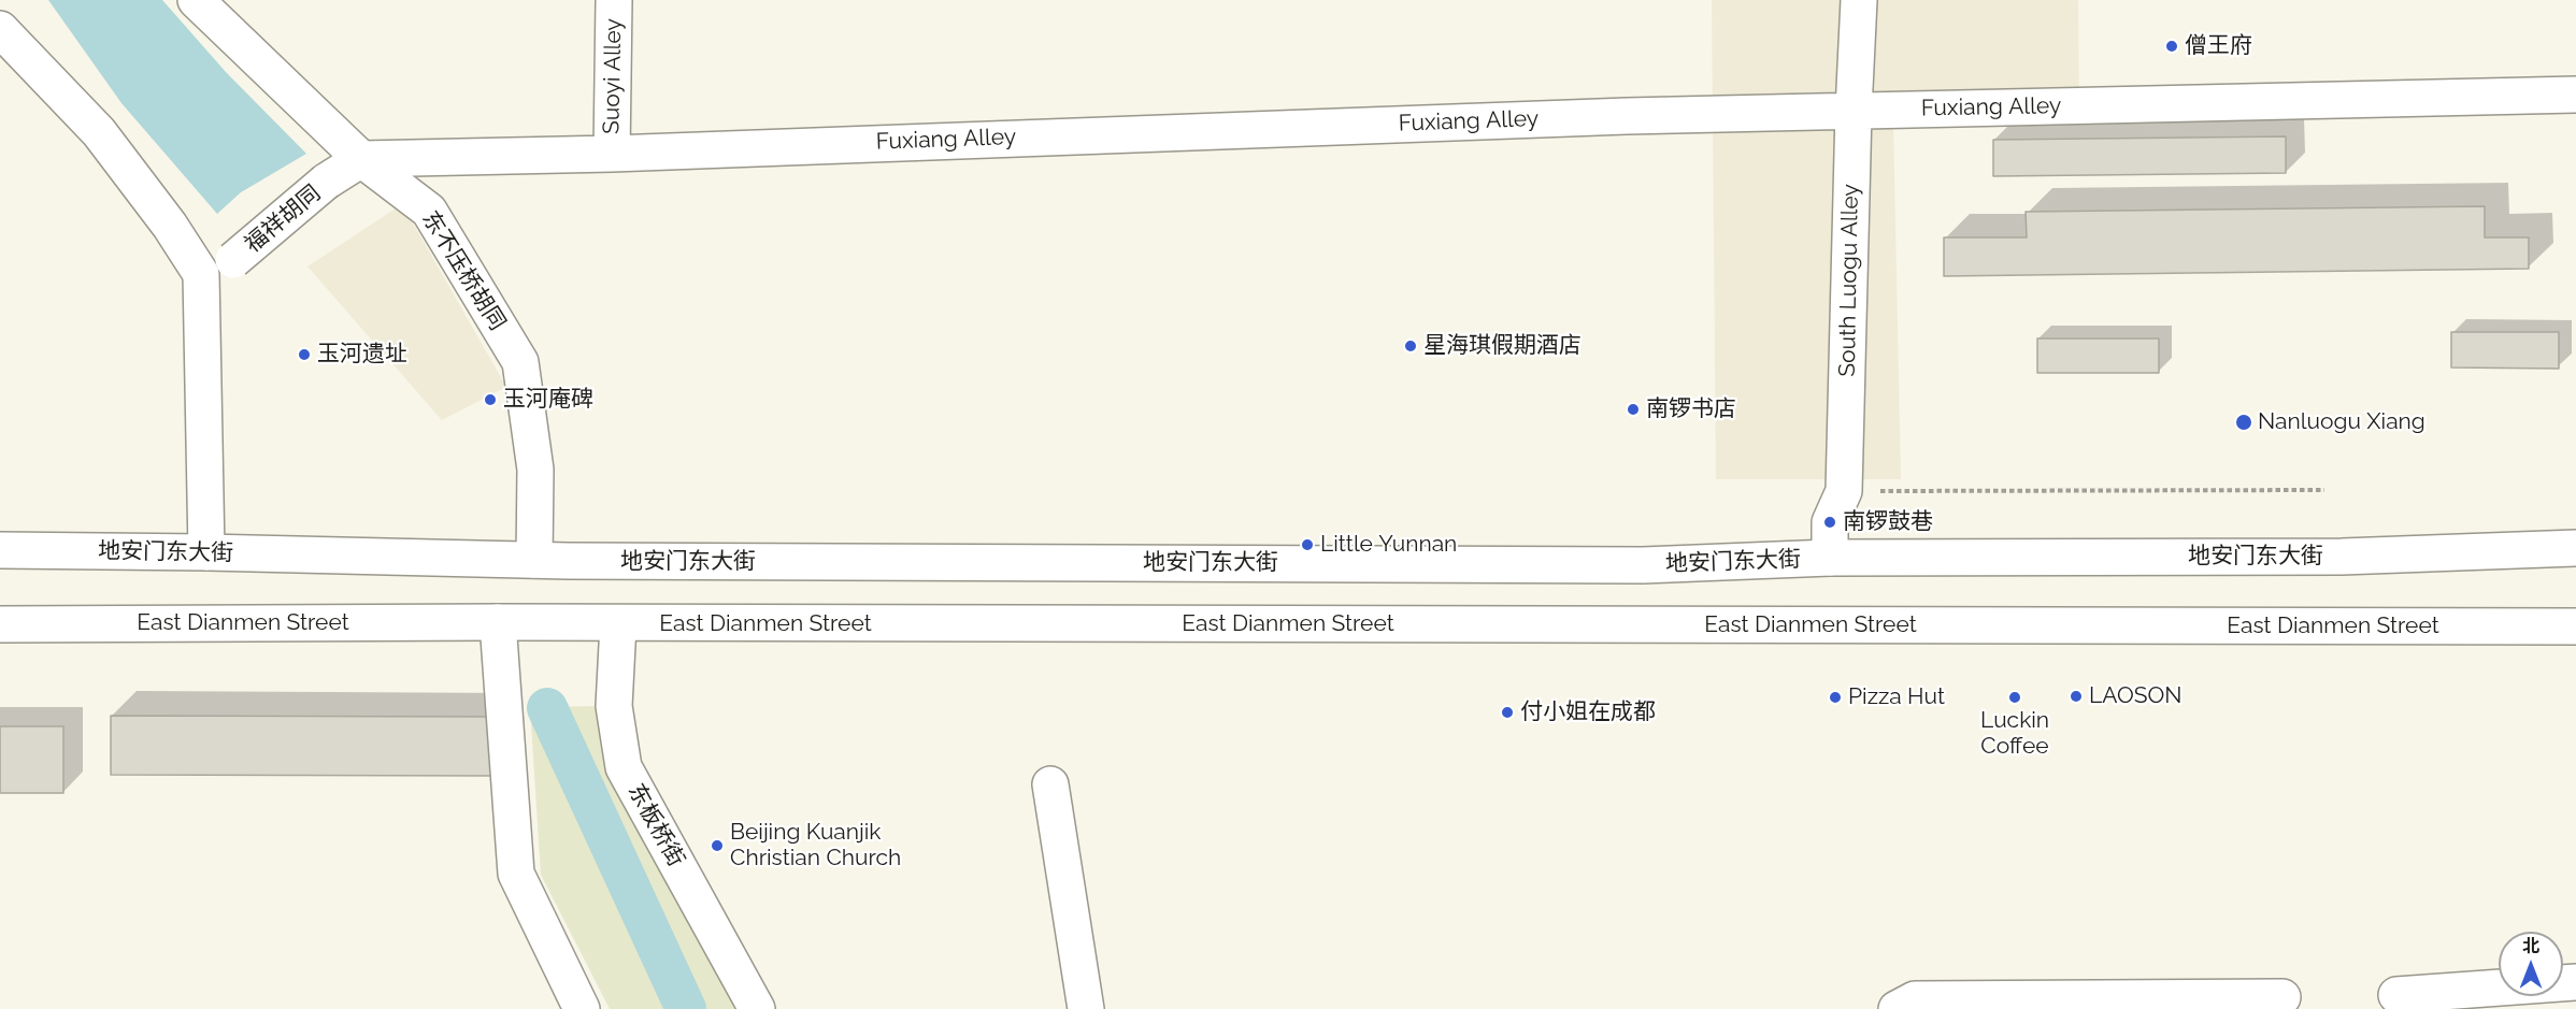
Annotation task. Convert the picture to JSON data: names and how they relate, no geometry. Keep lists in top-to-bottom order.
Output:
{
  "streets": {
    "main road": [
      "Suoyi Alley",
      "Fuxiang Alley",
      "福祥胡同",
      "东不压桥胡同",
      "South Luogu Alley",
      "地安门东大街",
      "East Dianmen Street",
      "东板桥街"
    ]
  },
  "crossings": [
    ["Suoyi Alley", "Fuxiang Alley"],
    ["Fuxiang Alley", "福祥胡同"],
    ["Fuxiang Alley", "东不压桥胡同"],
    ["Fuxiang Alley", "South Luogu Alley"],
    ["福祥胡同", "东不压桥胡同"],
    ["东不压桥胡同", "地安门东大街"],
    ["South Luogu Alley", "地安门东大街"],
    ["East Dianmen Street", "东板桥街"]
  ],
  "places": [
    "僧王府",
    "星海琪假期酒店",
    "玉河遗址",
    "玉河庵碑",
    "南锣书店",
    "Nanluogu Xiang",
    "南锣鼓巷",
    "Little Yunnan",
    "LAOSON",
    "Pizza Hut",
    "Luckin Coffee",
    "付小姐在成都",
    "Beijing Kuanjik Christian Church"
  ],
  "north": "top"
}
